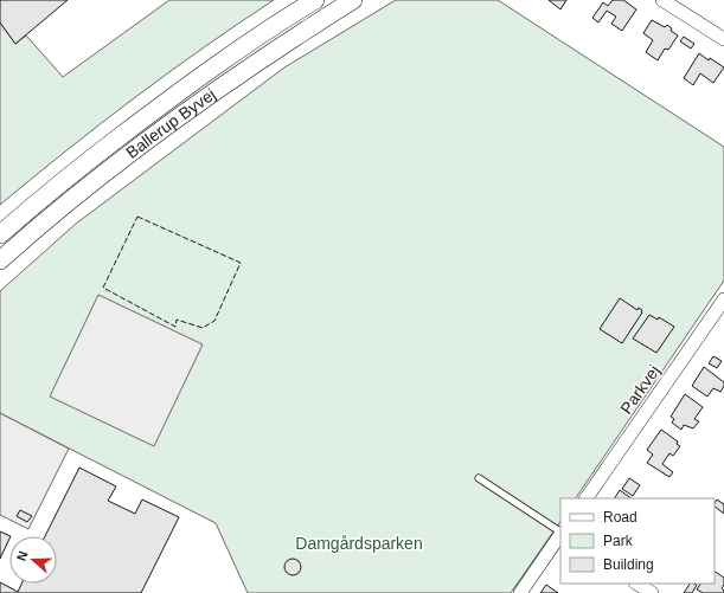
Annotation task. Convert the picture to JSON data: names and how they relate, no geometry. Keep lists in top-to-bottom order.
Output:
{
  "streets": {
    "main road": ["Ballerup Byvej"],
    "street": ["Parkvej"]
  },
  "parks": ["Damgårdsparken"],
  "legend": ["Road", "Park", "Building"],
  "north": "left"
}
